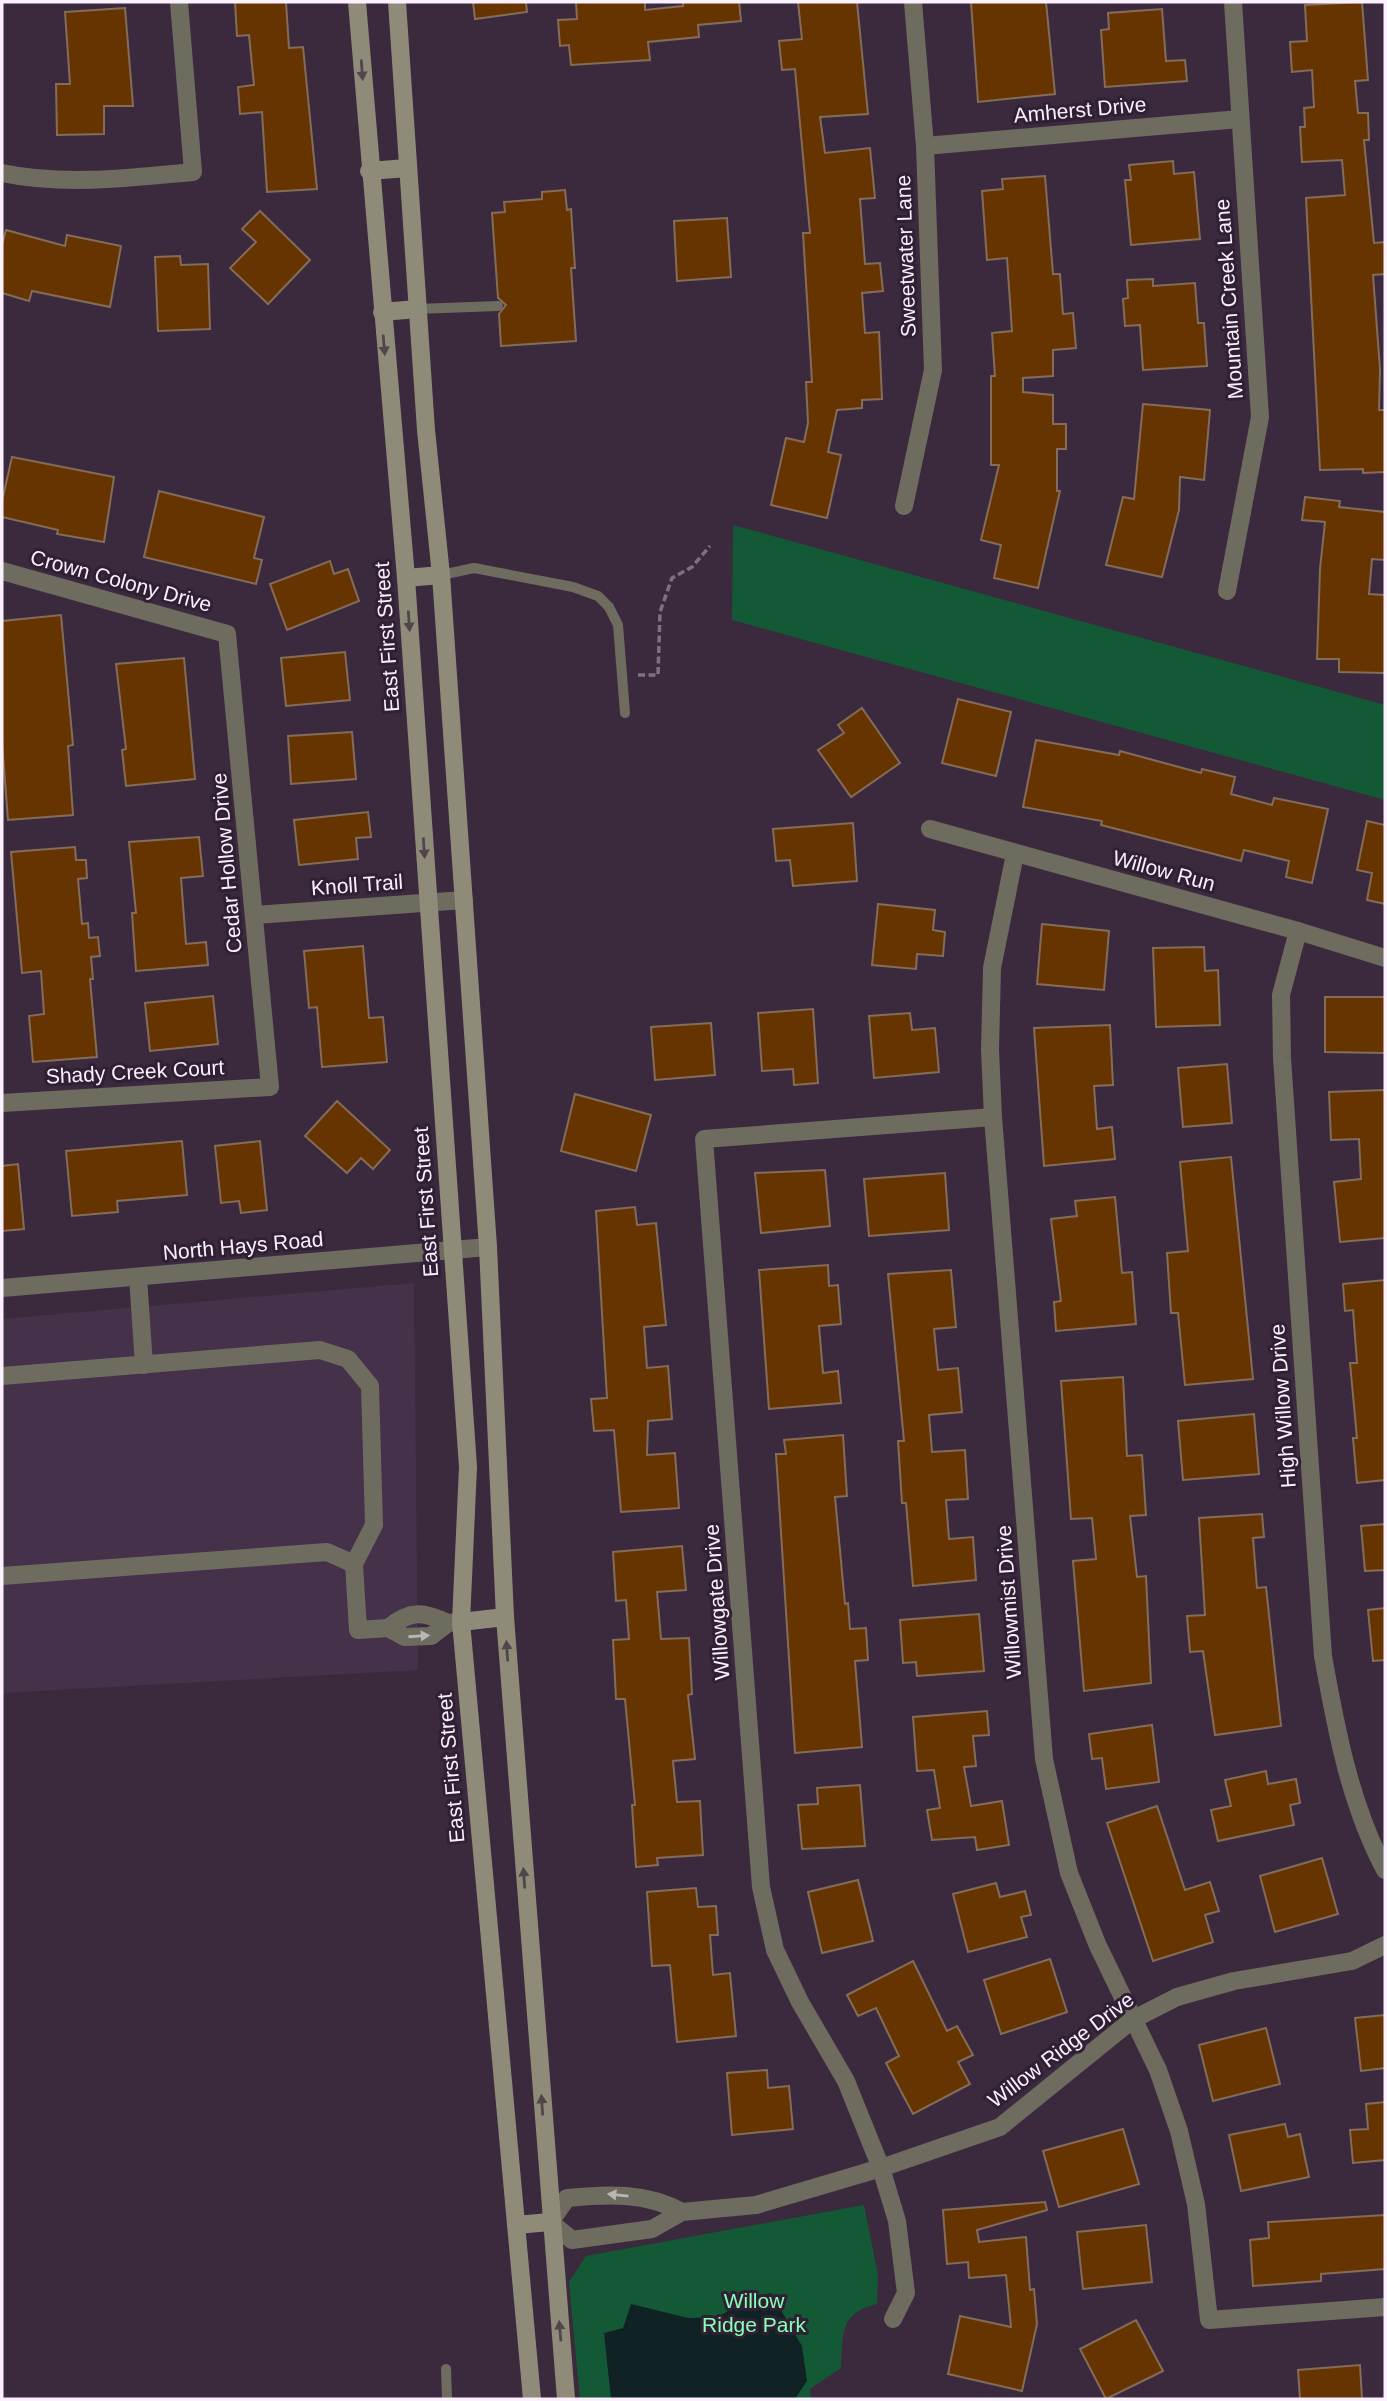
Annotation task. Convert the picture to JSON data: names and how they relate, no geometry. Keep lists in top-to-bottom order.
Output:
{
  "streets": {
    "main road": ["East First Street"],
    "street": [
      "Amherst Drive",
      "Sweetwater Lane",
      "Mountain Creek Lane",
      "Crown Colony Drive",
      "Cedar Hollow Drive",
      "Willow Run",
      "Knoll Trail",
      "Shady Creek Court",
      "North Hays Road",
      "High Willow Drive",
      "Willowgate Drive",
      "Willowmist Drive",
      "Willow Ridge Drive"
    ]
  },
  "crossings": [
    ["Amherst Drive", "Sweetwater Lane"],
    ["Amherst Drive", "Mountain Creek Lane"],
    ["Crown Colony Drive", "Cedar Hollow Drive"],
    ["East First Street", "Knoll Trail"],
    ["East First Street", "North Hays Road"],
    ["Cedar Hollow Drive", "Knoll Trail"],
    ["Cedar Hollow Drive", "Shady Creek Court"],
    ["Willow Run", "High Willow Drive"],
    ["Willow Run", "Willowmist Drive"],
    ["Willowgate Drive", "Willowmist Drive"],
    ["Willowgate Drive", "Willow Ridge Drive"],
    ["Willowmist Drive", "Willow Ridge Drive"]
  ],
  "parks": ["Willow Ridge Park"]
}
